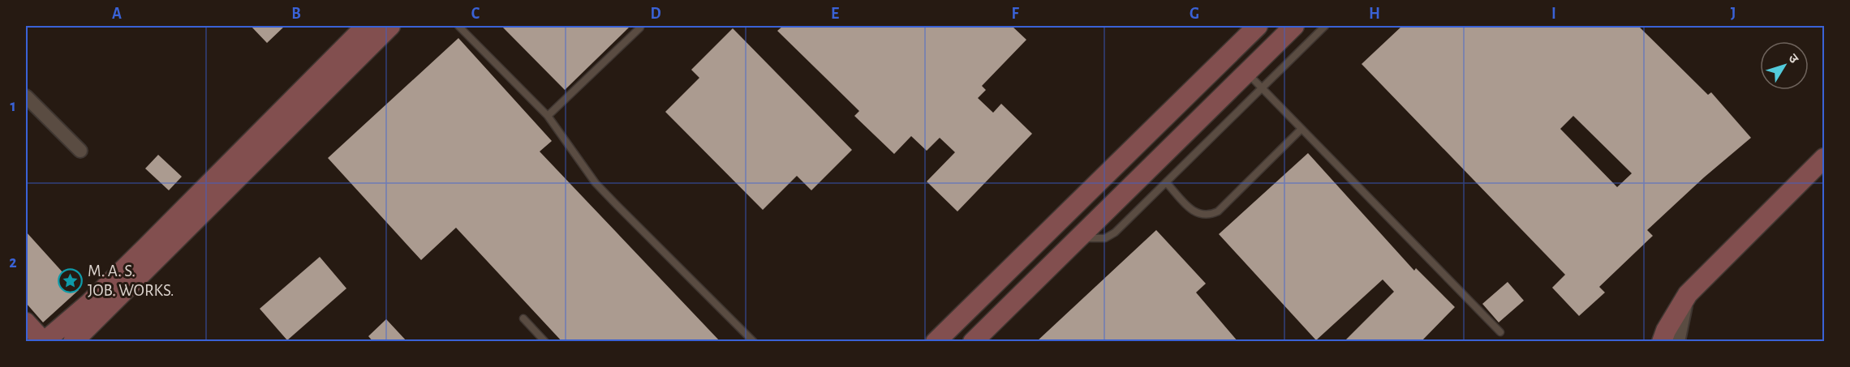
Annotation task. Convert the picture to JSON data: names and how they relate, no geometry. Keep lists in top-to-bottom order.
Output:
{
  "places": {
    "place": ["M. A. S. JOB. WORKS."]
  },
  "north": "top right",
  "grid": {
    "columns": [
      "A",
      "B",
      "C",
      "D",
      "E",
      "F",
      "G",
      "H",
      "I",
      "J"
    ],
    "rows": ["1", "2"]
  }
}
